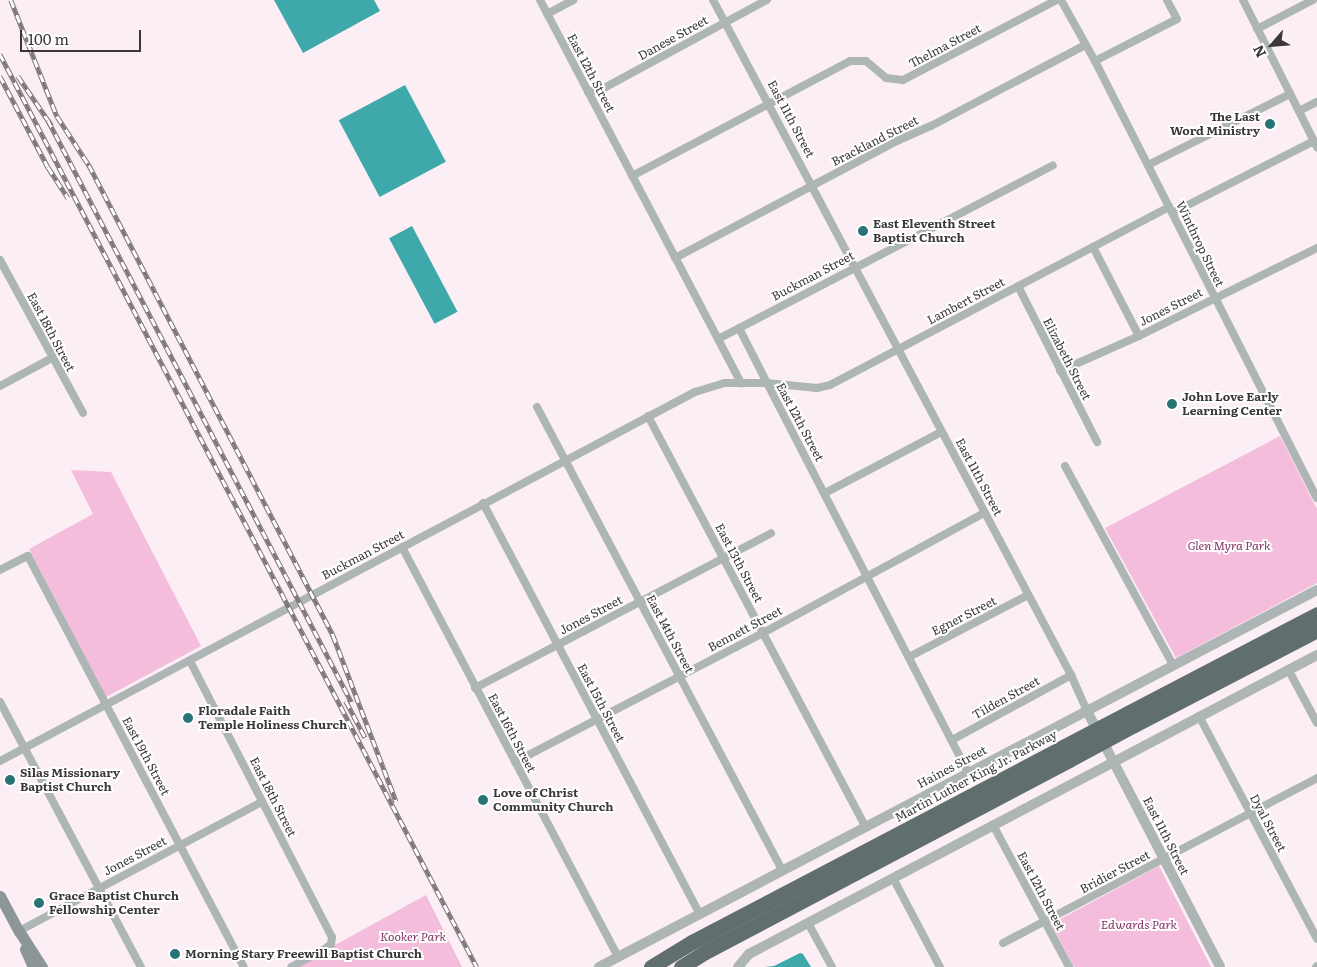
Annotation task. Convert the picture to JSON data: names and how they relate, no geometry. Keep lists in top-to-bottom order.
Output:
{
  "streets": {
    "highway": ["Martin Luther King Jr. Parkway"],
    "street": [
      "Danese Street",
      "Thelma Street",
      "East 12th Street",
      "East 11th Street",
      "Brackland Street",
      "Winthrop Street",
      "Buckman Street",
      "Lambert Street",
      "Jones Street",
      "East 18th Street",
      "Elizabeth Street",
      "East 13th Street",
      "Egner Street",
      "Bennett Street",
      "East 14th Street",
      "Tilden Street",
      "East 15th Street",
      "East 16th Street",
      "East 19th Street",
      "Haines Street",
      "Dyal Street",
      "Bridier Street"
    ]
  },
  "crossings": [
    ["Danese Street", "East 12th Street"],
    ["Danese Street", "East 11th Street"],
    ["Thelma Street", "East 12th Street"],
    ["Thelma Street", "East 11th Street"],
    ["East 12th Street", "Brackland Street"],
    ["East 12th Street", "Buckman Street"],
    ["East 12th Street", "Lambert Street"],
    ["East 12th Street", "Egner Street"],
    ["East 12th Street", "Bennett Street"],
    ["East 12th Street", "Tilden Street"],
    ["East 12th Street", "Haines Street"],
    ["East 12th Street", "Bridier Street"],
    ["East 11th Street", "Brackland Street"],
    ["East 11th Street", "Buckman Street"],
    ["East 11th Street", "Lambert Street"],
    ["East 11th Street", "Egner Street"],
    ["East 11th Street", "Bennett Street"],
    ["East 11th Street", "Tilden Street"],
    ["East 11th Street", "Haines Street"],
    ["East 11th Street", "Bridier Street"],
    ["Brackland Street", "Winthrop Street"],
    ["Winthrop Street", "Lambert Street"],
    ["Winthrop Street", "Jones Street"],
    ["Buckman Street", "East 18th Street"],
    ["Buckman Street", "East 13th Street"],
    ["Buckman Street", "East 14th Street"],
    ["Buckman Street", "East 15th Street"],
    ["Buckman Street", "East 16th Street"],
    ["Buckman Street", "East 19th Street"],
    ["Lambert Street", "Elizabeth Street"],
    ["Jones Street", "East 18th Street"],
    ["Jones Street", "Elizabeth Street"],
    ["Jones Street", "East 13th Street"],
    ["Jones Street", "East 14th Street"],
    ["Jones Street", "East 15th Street"],
    ["Jones Street", "East 16th Street"],
    ["Jones Street", "East 19th Street"],
    ["East 13th Street", "Bennett Street"],
    ["East 13th Street", "Haines Street"],
    ["Bennett Street", "East 14th Street"],
    ["Bennett Street", "East 15th Street"],
    ["Bennett Street", "East 16th Street"],
    ["East 14th Street", "Haines Street"],
    ["East 15th Street", "Haines Street"],
    ["East 16th Street", "Haines Street"],
    ["Dyal Street", "Bridier Street"]
  ],
  "parks": ["Glen Myra Park", "Edwards Park", "Kooker Park"],
  "places": [
    "The Last Word Ministry",
    "East Eleventh Street Baptist Church",
    "John Love Early Learning Center",
    "Floradale Faith Temple Holiness Church",
    "Silas Missionary Baptist Church",
    "Love of Christ Community Church",
    "Grace Baptist Church Fellowship Center",
    "Morning Stary Freewill Baptist Church"
  ],
  "scale_bar": "100 m",
  "north": "bottom left"
}
